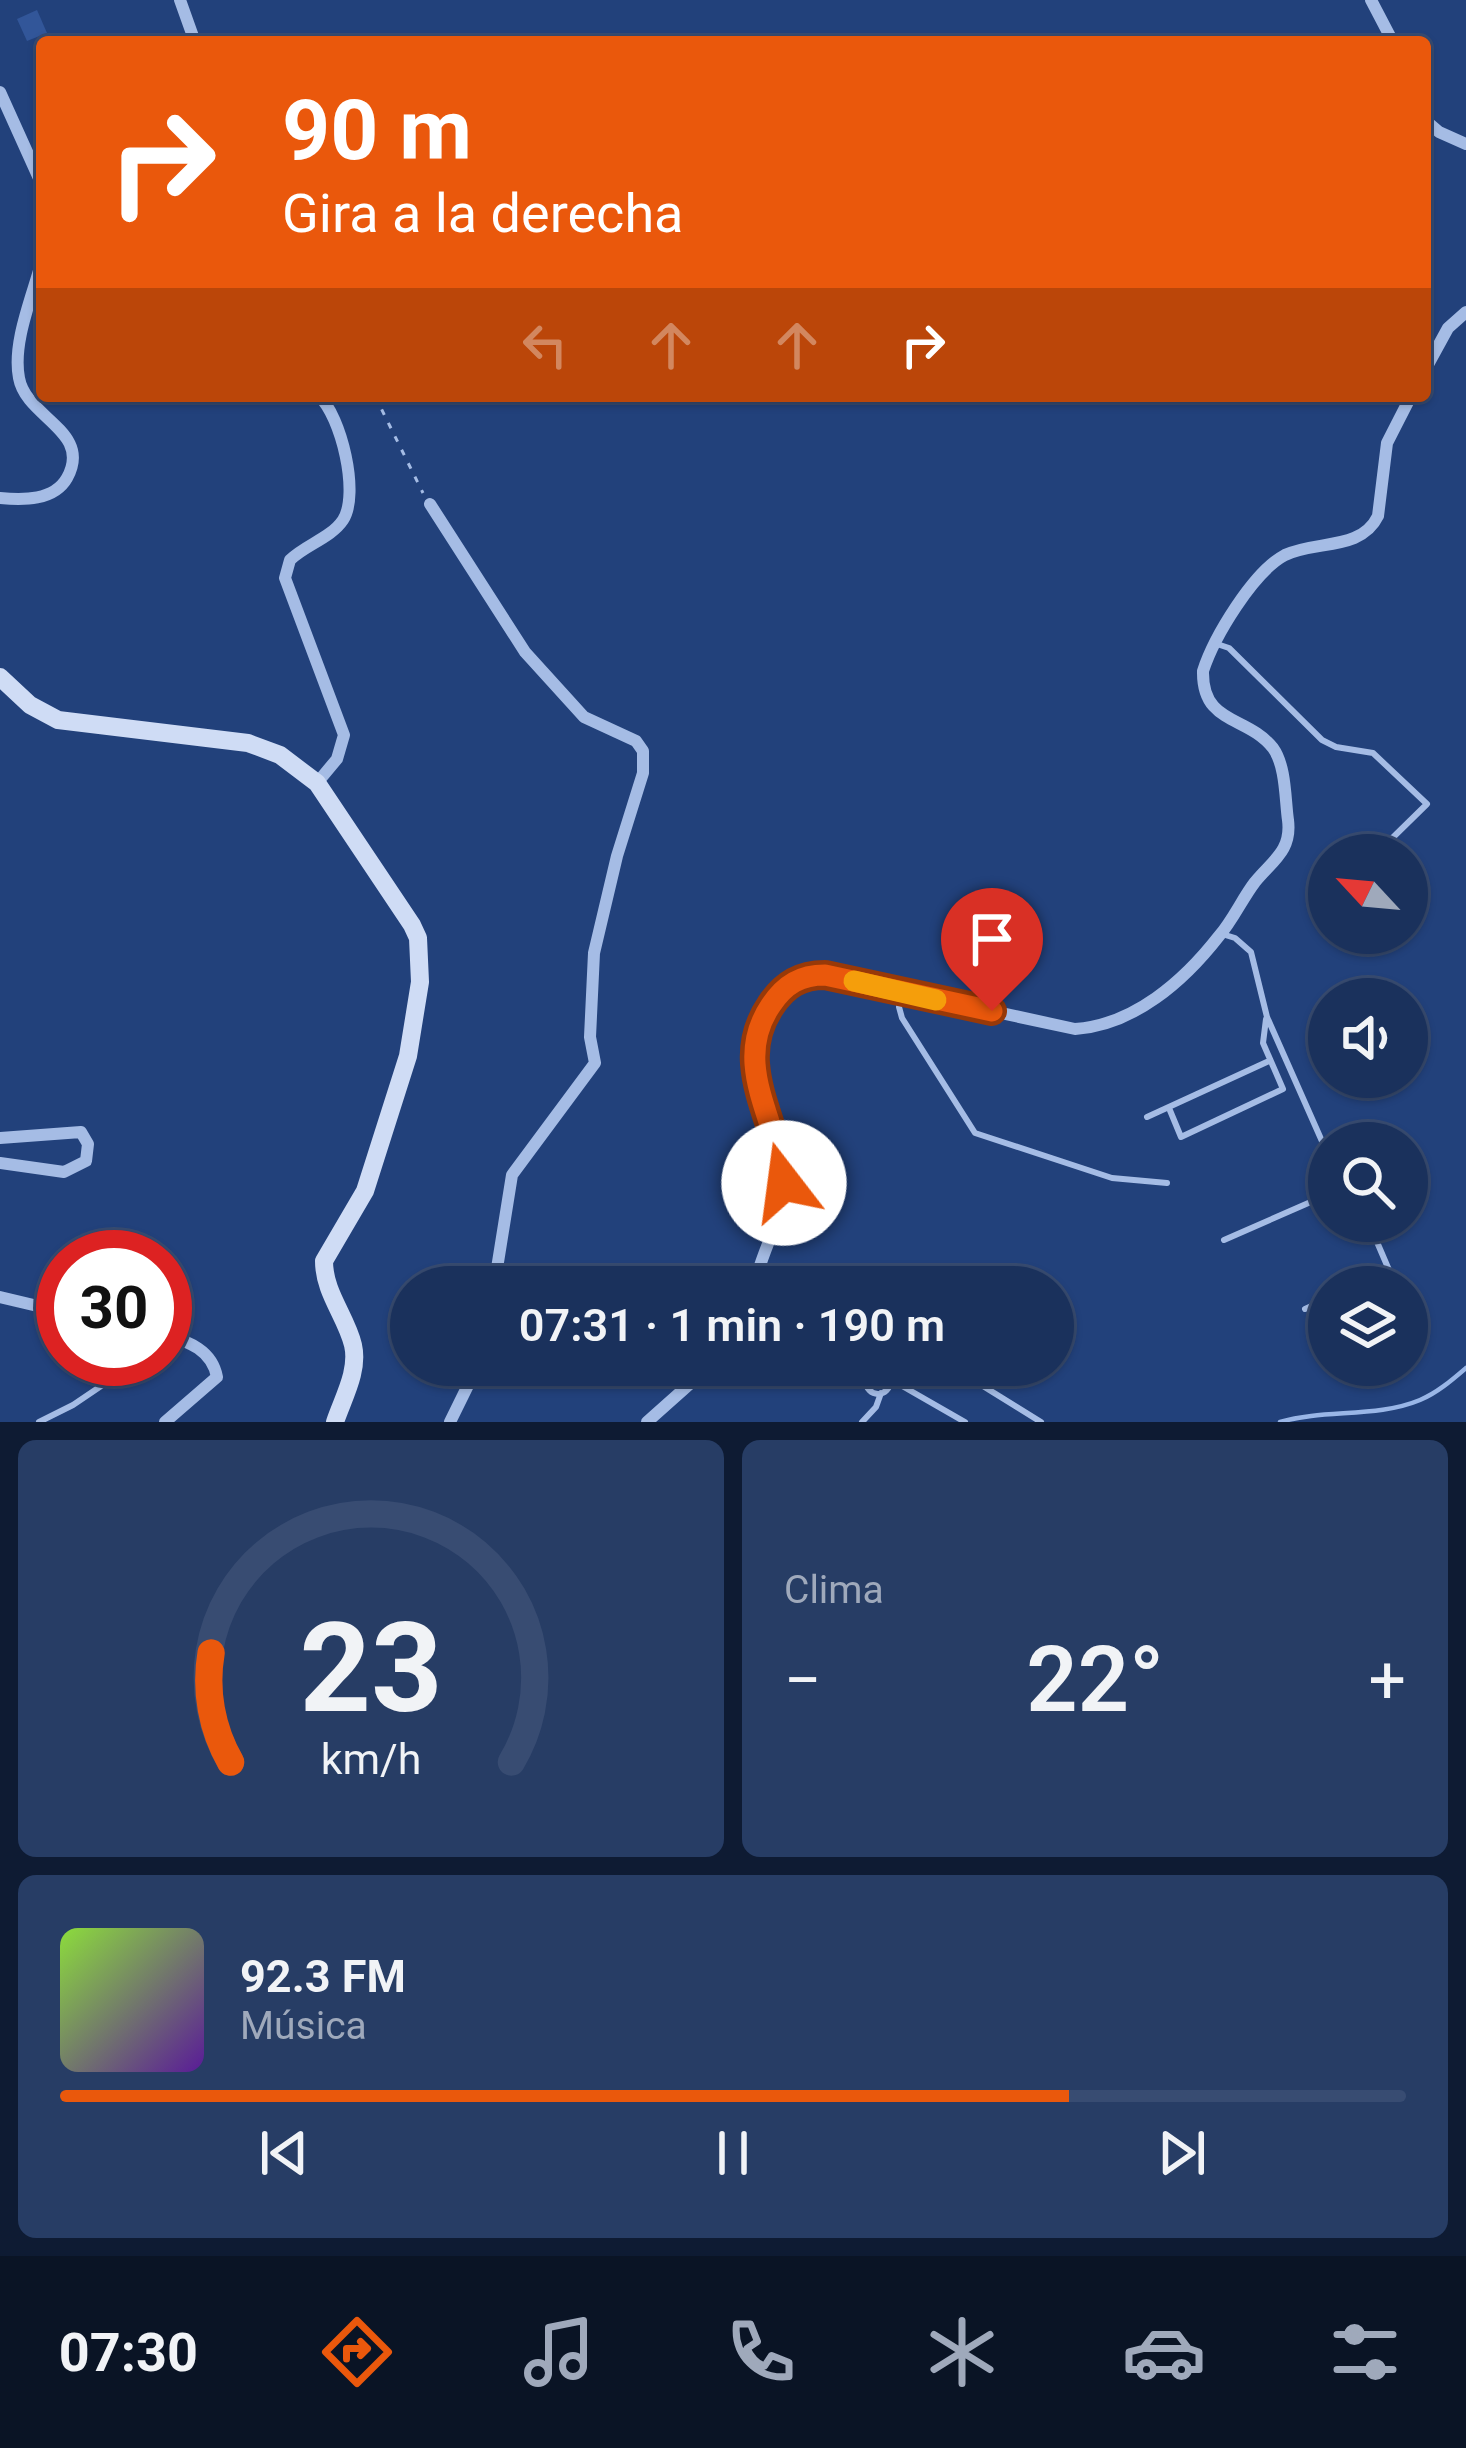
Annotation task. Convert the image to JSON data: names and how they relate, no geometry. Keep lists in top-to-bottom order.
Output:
{
  "north": "top left",
  "page": {
    "turn": ["90 m", "Gira a la derecha"],
    "limit": "30",
    "trip": "07:31 · 1 min · 190 m",
    "tile": "Clima",
    "heat": ["−", "22°", "+"],
    "song": ["92.3 FM", "Música"],
    "tabs": "07:30",
    "gauge": ["23", "km/h"]
  }
}
